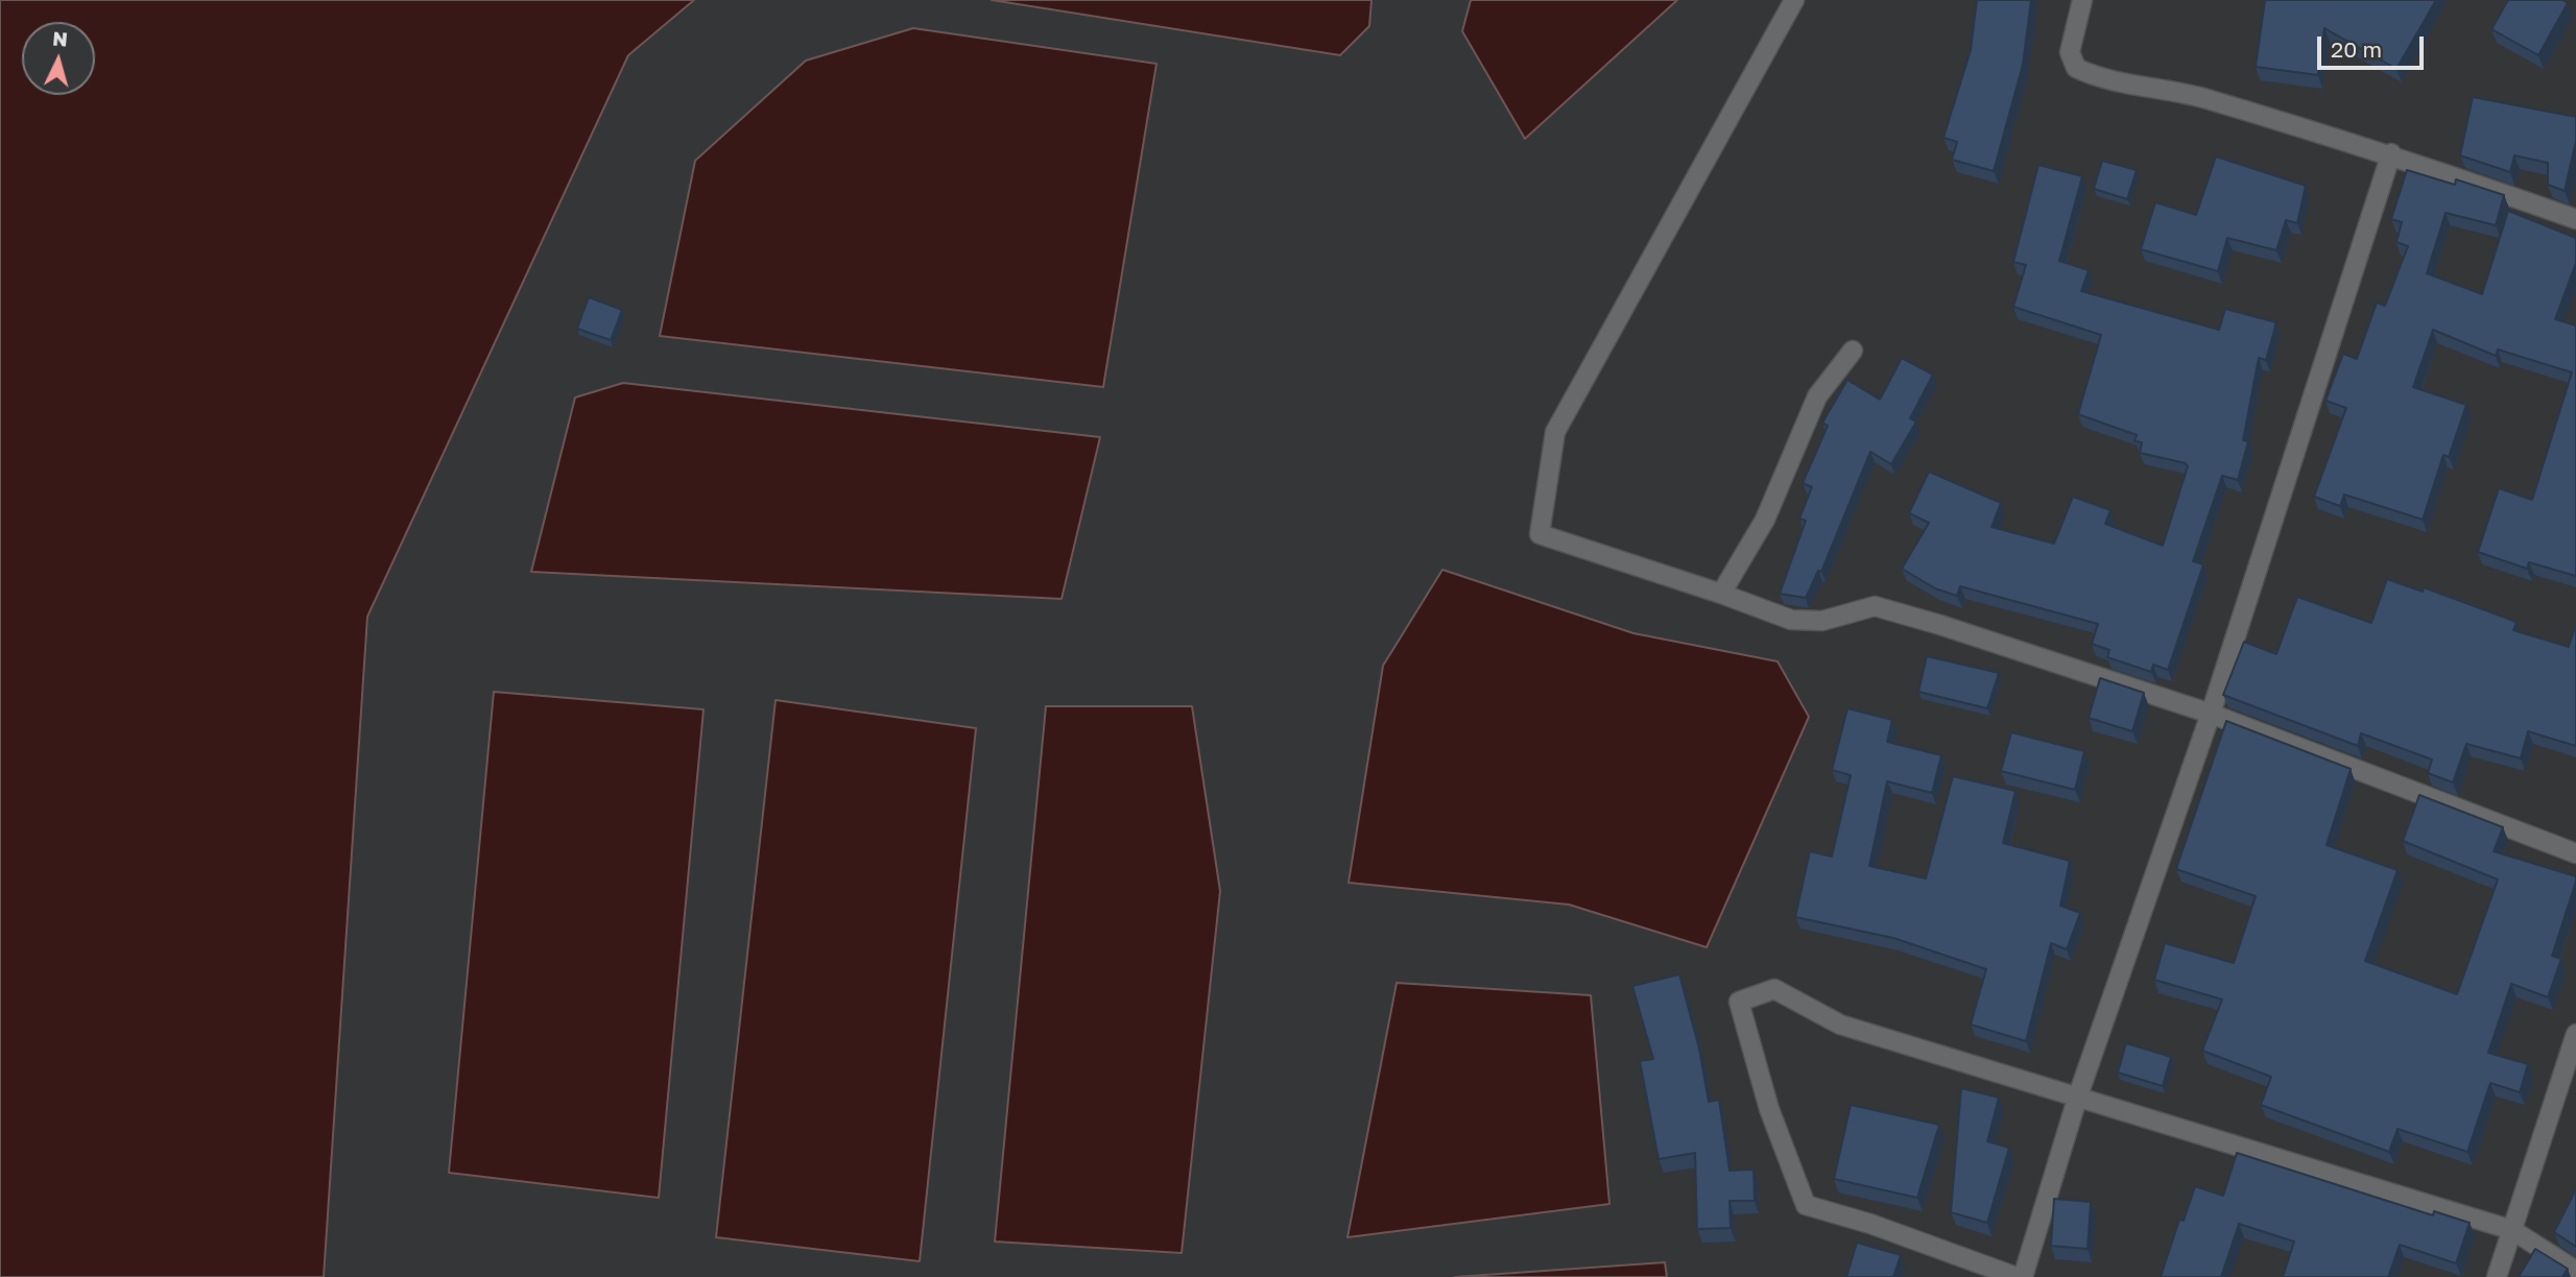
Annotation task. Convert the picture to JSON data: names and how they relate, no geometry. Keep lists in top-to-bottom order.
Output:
{
  "scale_bar": "20 m",
  "north": "top"
}
